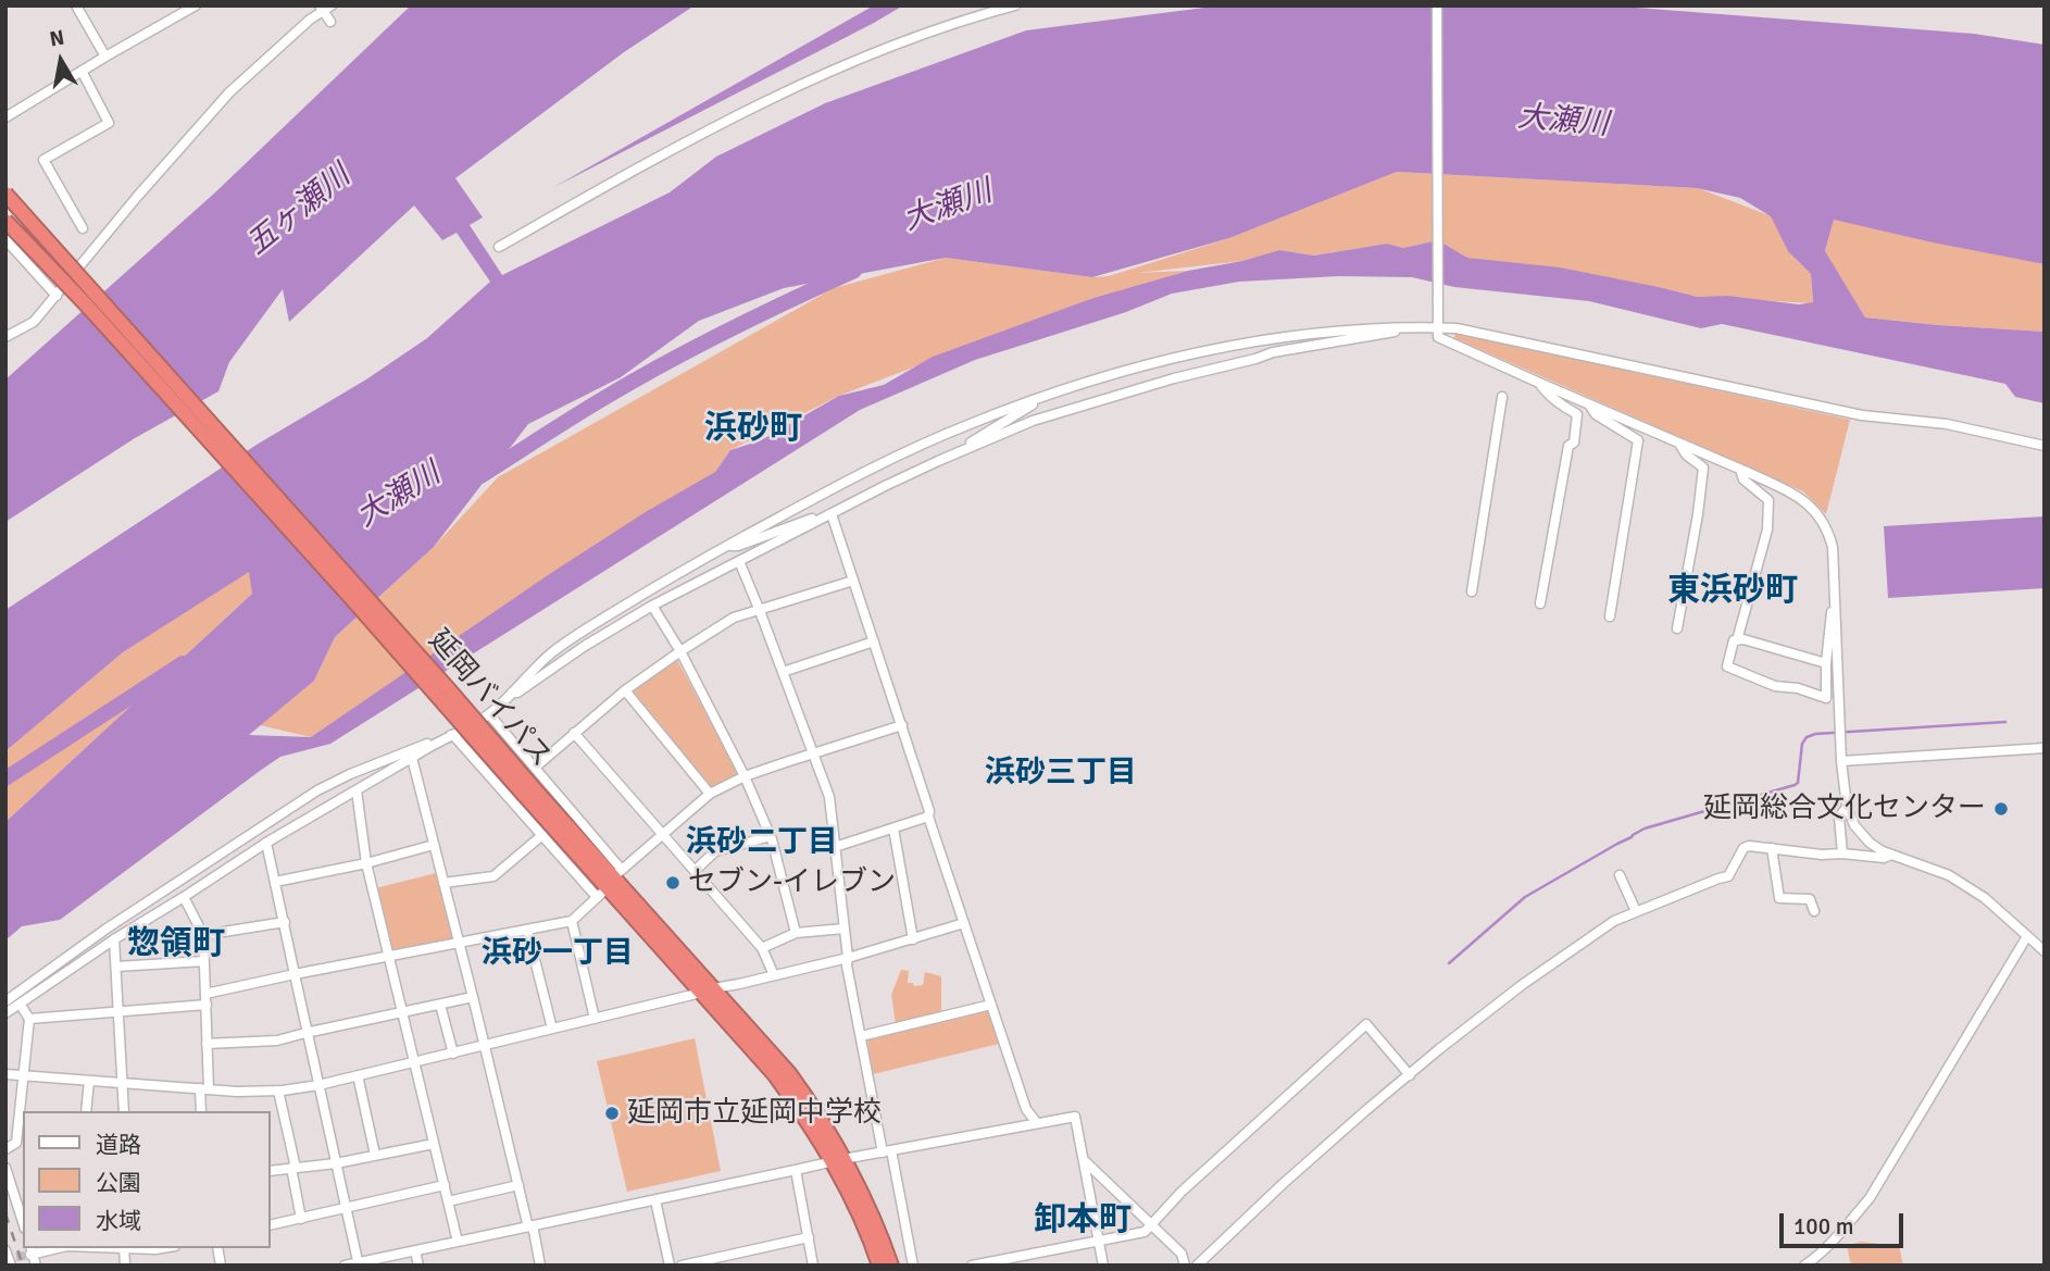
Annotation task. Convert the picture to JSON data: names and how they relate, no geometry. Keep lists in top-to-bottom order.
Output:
{
  "streets": {
    "highway": ["延岡バイパス"]
  },
  "districts": [
    "浜砂町",
    "東浜砂町",
    "浜砂三丁目",
    "浜砂二丁目",
    "惣領町",
    "浜砂一丁目",
    "卸本町"
  ],
  "water": ["大瀬川", "五ヶ瀬川"],
  "places": ["延岡総合文化センター", "セブン-イレブン", "延岡市立延岡中学校"],
  "legend": ["道路", "公園", "水域"],
  "scale_bar": "100 m",
  "north": "top"
}
